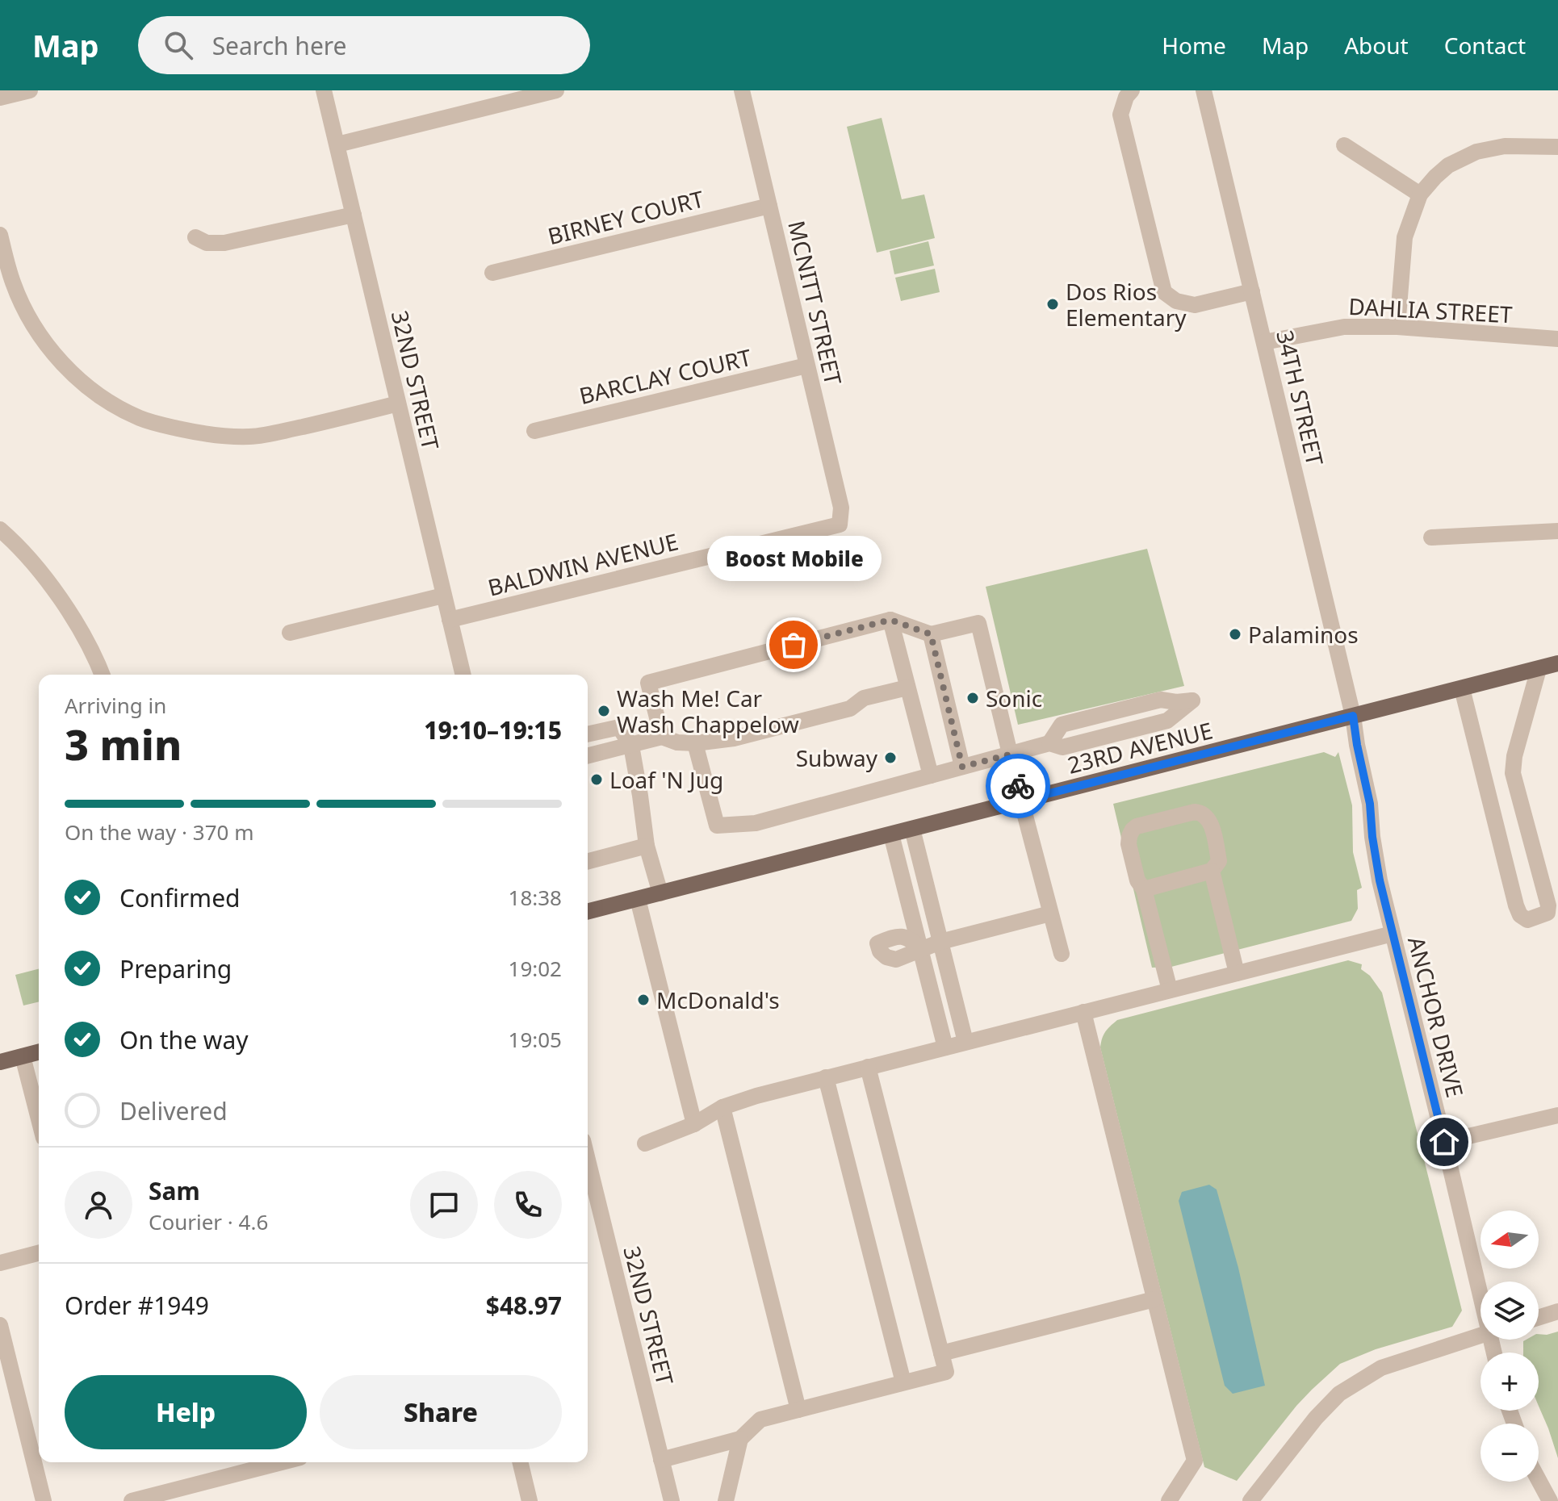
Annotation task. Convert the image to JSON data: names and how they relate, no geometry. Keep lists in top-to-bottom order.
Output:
{
  "streets": {
    "main road": ["23RD AVENUE"],
    "street": [
      "BIRNEY COURT",
      "MCNITT STREET",
      "DAHLIA STREET",
      "BARCLAY COURT",
      "32ND STREET",
      "34TH STREET",
      "BALDWIN AVENUE",
      "ANCHOR DRIVE"
    ]
  },
  "crossings": [
    ["BIRNEY COURT", "MCNITT STREET"],
    ["MCNITT STREET", "BARCLAY COURT"],
    ["MCNITT STREET", "BALDWIN AVENUE"],
    ["DAHLIA STREET", "34TH STREET"],
    ["32ND STREET", "BALDWIN AVENUE"],
    ["34TH STREET", "23RD AVENUE"],
    ["34TH STREET", "ANCHOR DRIVE"],
    ["23RD AVENUE", "ANCHOR DRIVE"]
  ],
  "places": [
    "Dos Rios Elementary",
    "Palaminos",
    "Boost Mobile",
    "Sonic",
    "Wash Me! Car Wash Chappelow",
    "Subway",
    "Loaf 'N Jug",
    "McDonald's"
  ],
  "north": "left",
  "page": {
    "header": "Map",
    "search": "Search here",
    "nav": [
      "Home",
      "Map",
      "About",
      "Contact"
    ],
    "bubble": "Boost Mobile",
    "heading": ["3 min", "Arriving in", "19:10–19:15"],
    "panel": [
      "Sam",
      "Courier · 4.6",
      "Order #1949",
      "$48.97"
    ],
    "bar": "On the way · 370 m",
    "list": [
      ["Confirmed", "18:38"],
      ["Preparing", "19:02"],
      ["On the way", "19:05"],
      "Delivered"
    ],
    "map_buttons": ["+", "−"],
    "buttons": ["Help", "Share"]
  }
}
